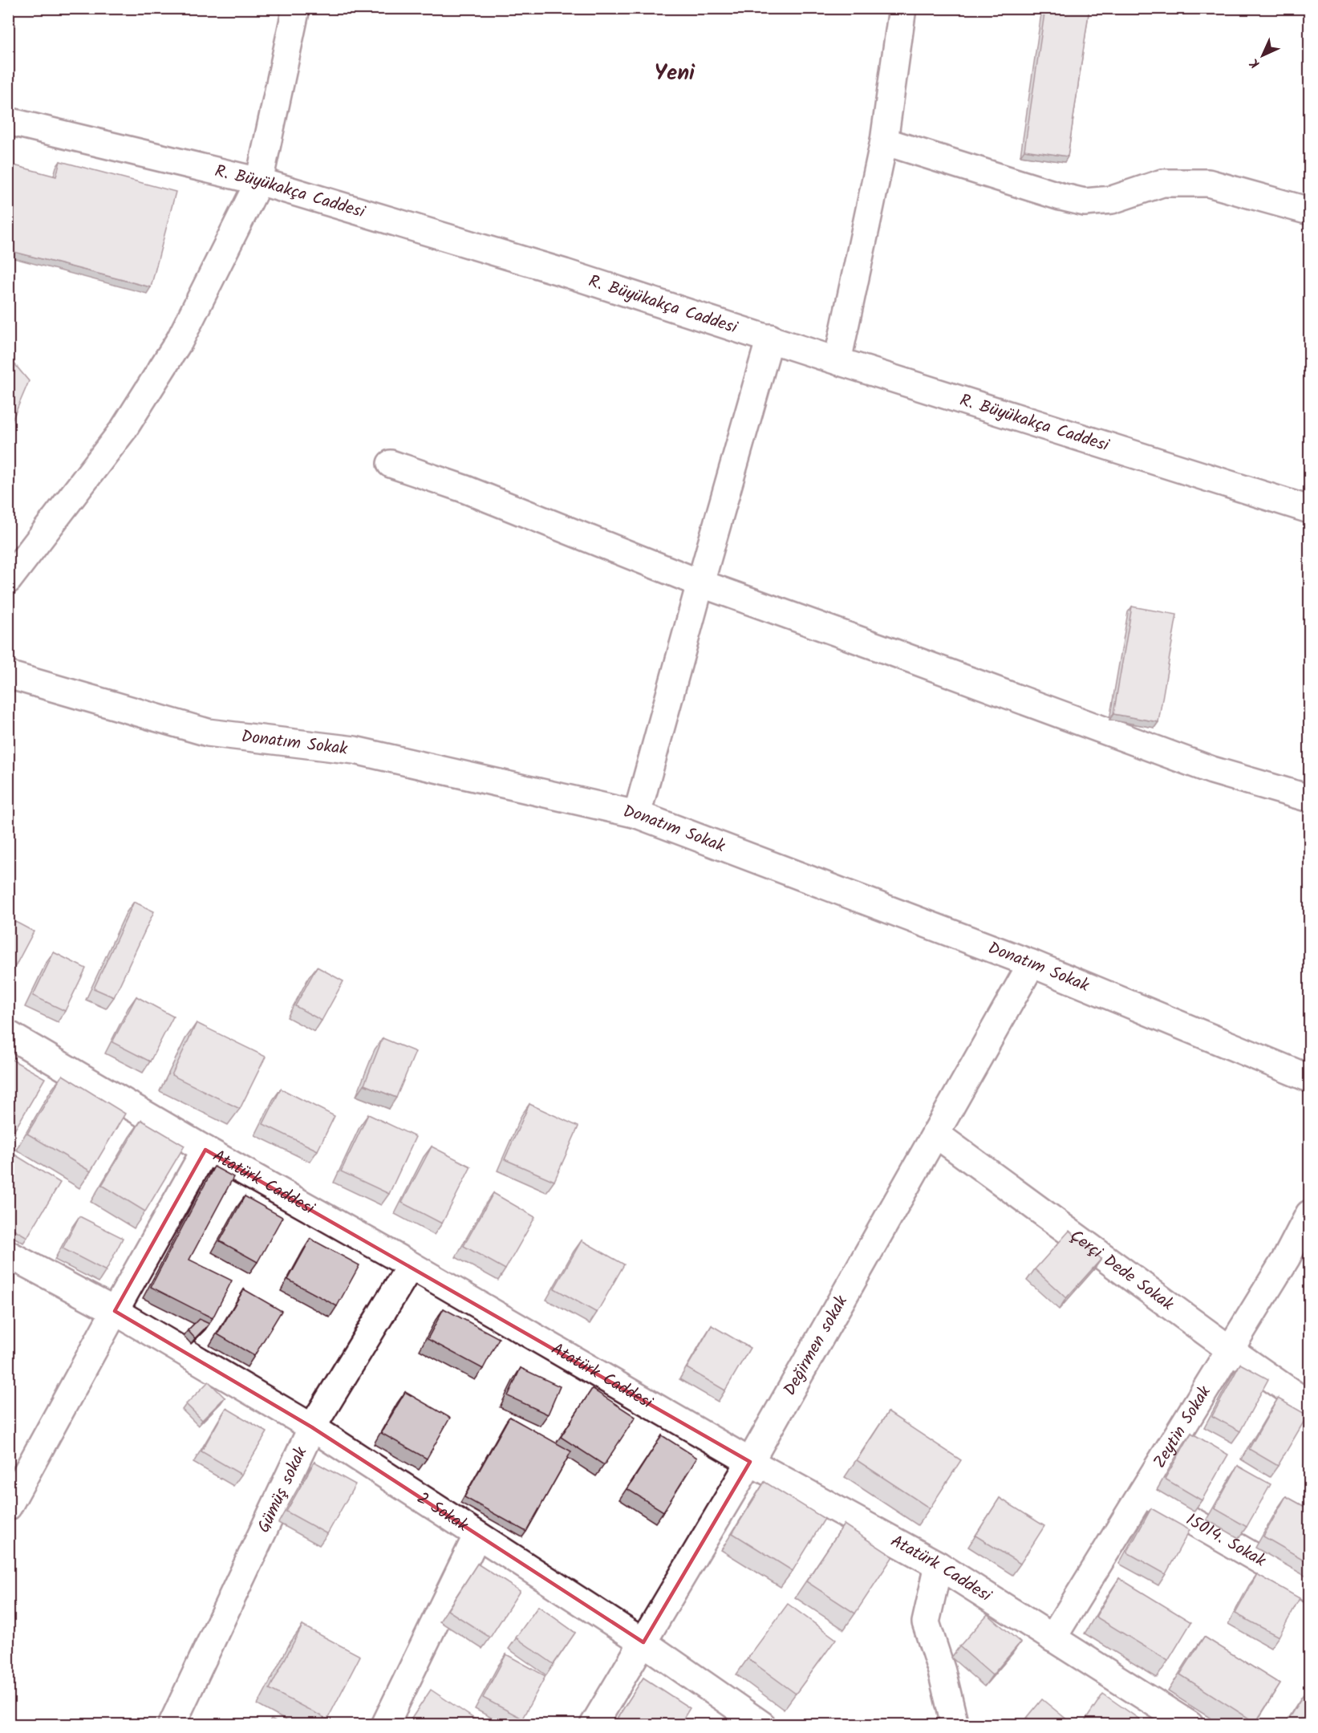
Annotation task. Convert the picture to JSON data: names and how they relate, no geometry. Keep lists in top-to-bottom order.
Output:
{
  "streets": {
    "street": [
      "R. Büyükakça Caddesi",
      "Donatım Sokak",
      "Atatürk Caddesi",
      "Çerçi Dede Sokak",
      "Değirmen sokak",
      "Zeytin Sokak",
      "Gümüş sokak",
      "2 Sokak",
      "15014. Sokak"
    ]
  },
  "crossings": [
    ["Donatım Sokak", "Değirmen sokak"],
    ["Atatürk Caddesi", "Değirmen sokak"],
    ["Atatürk Caddesi", "Zeytin Sokak"],
    ["Atatürk Caddesi", "Gümüş sokak"],
    ["Çerçi Dede Sokak", "Değirmen sokak"],
    ["Çerçi Dede Sokak", "Zeytin Sokak"],
    ["Değirmen sokak", "2 Sokak"],
    ["Zeytin Sokak", "15014. Sokak"],
    ["Gümüş sokak", "2 Sokak"]
  ],
  "districts": ["Yeni"],
  "north": "bottom left"
}
